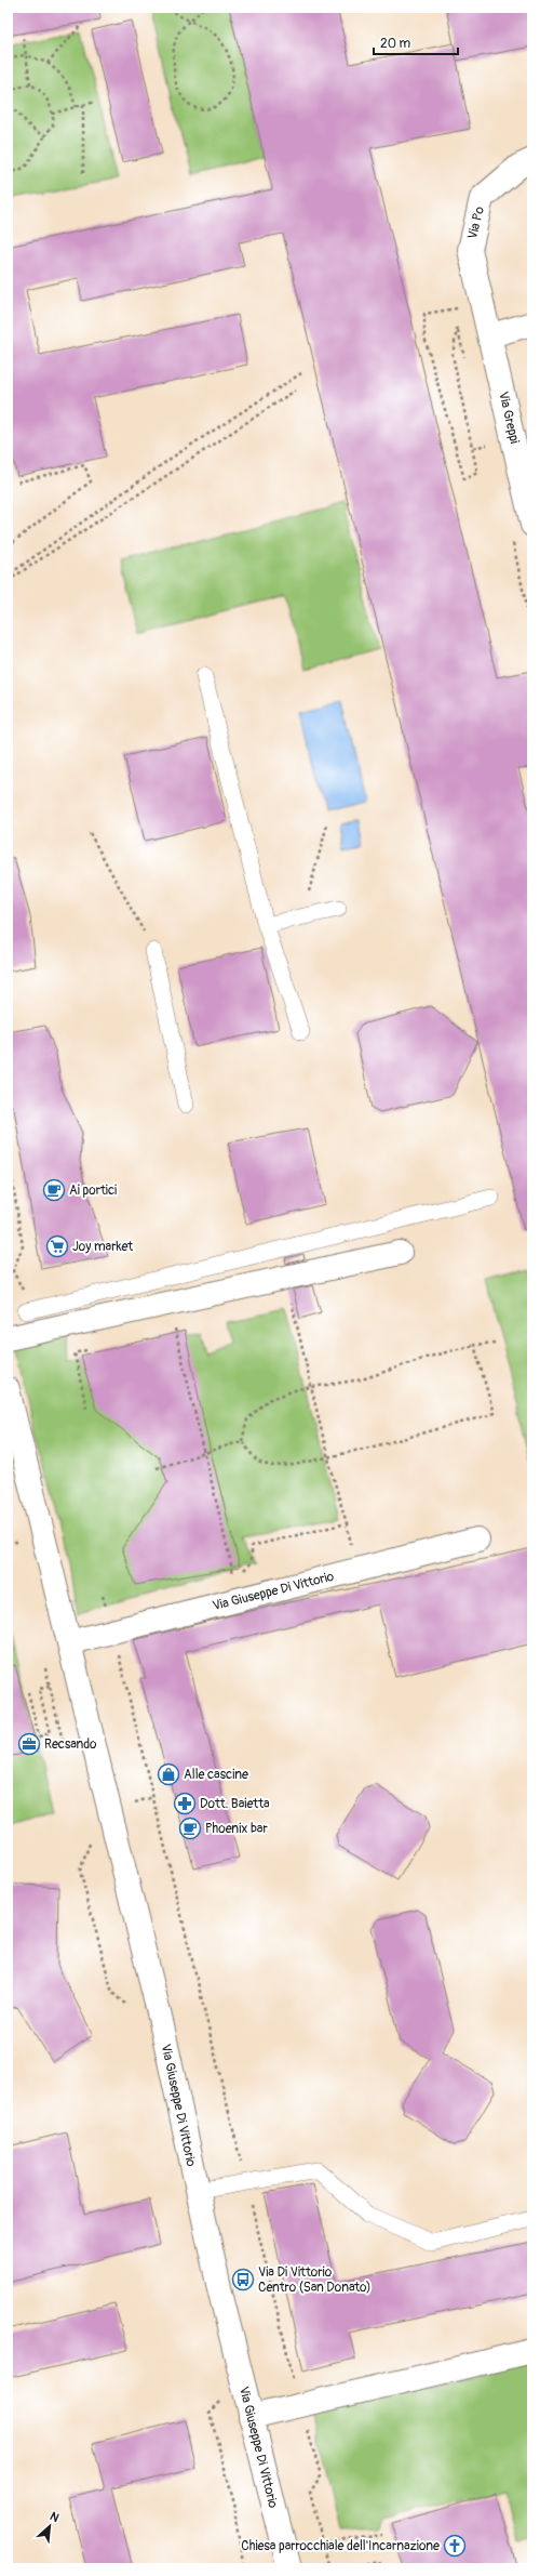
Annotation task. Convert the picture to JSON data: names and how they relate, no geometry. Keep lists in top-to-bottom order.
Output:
{
  "streets": {
    "street": ["Via Po", "Via Greppi", "Via Giuseppe Di Vittorio"]
  },
  "crossings": [
    ["Via Po", "Via Greppi"]
  ],
  "places": {
    "cafe": ["Ai portici", "Phoenix bar"],
    "supermarket": ["Joy market"],
    "office": ["Recsando"],
    "shop": ["Alle cascine"],
    "pharmacy": ["Dott. Baietta"],
    "bus stop": ["Via Di Vittorio Centro (San Donato)"],
    "church": ["Chiesa parrocchiale dell'Incarnazione"]
  },
  "scale_bar": "20 m",
  "north": "top right"
}
